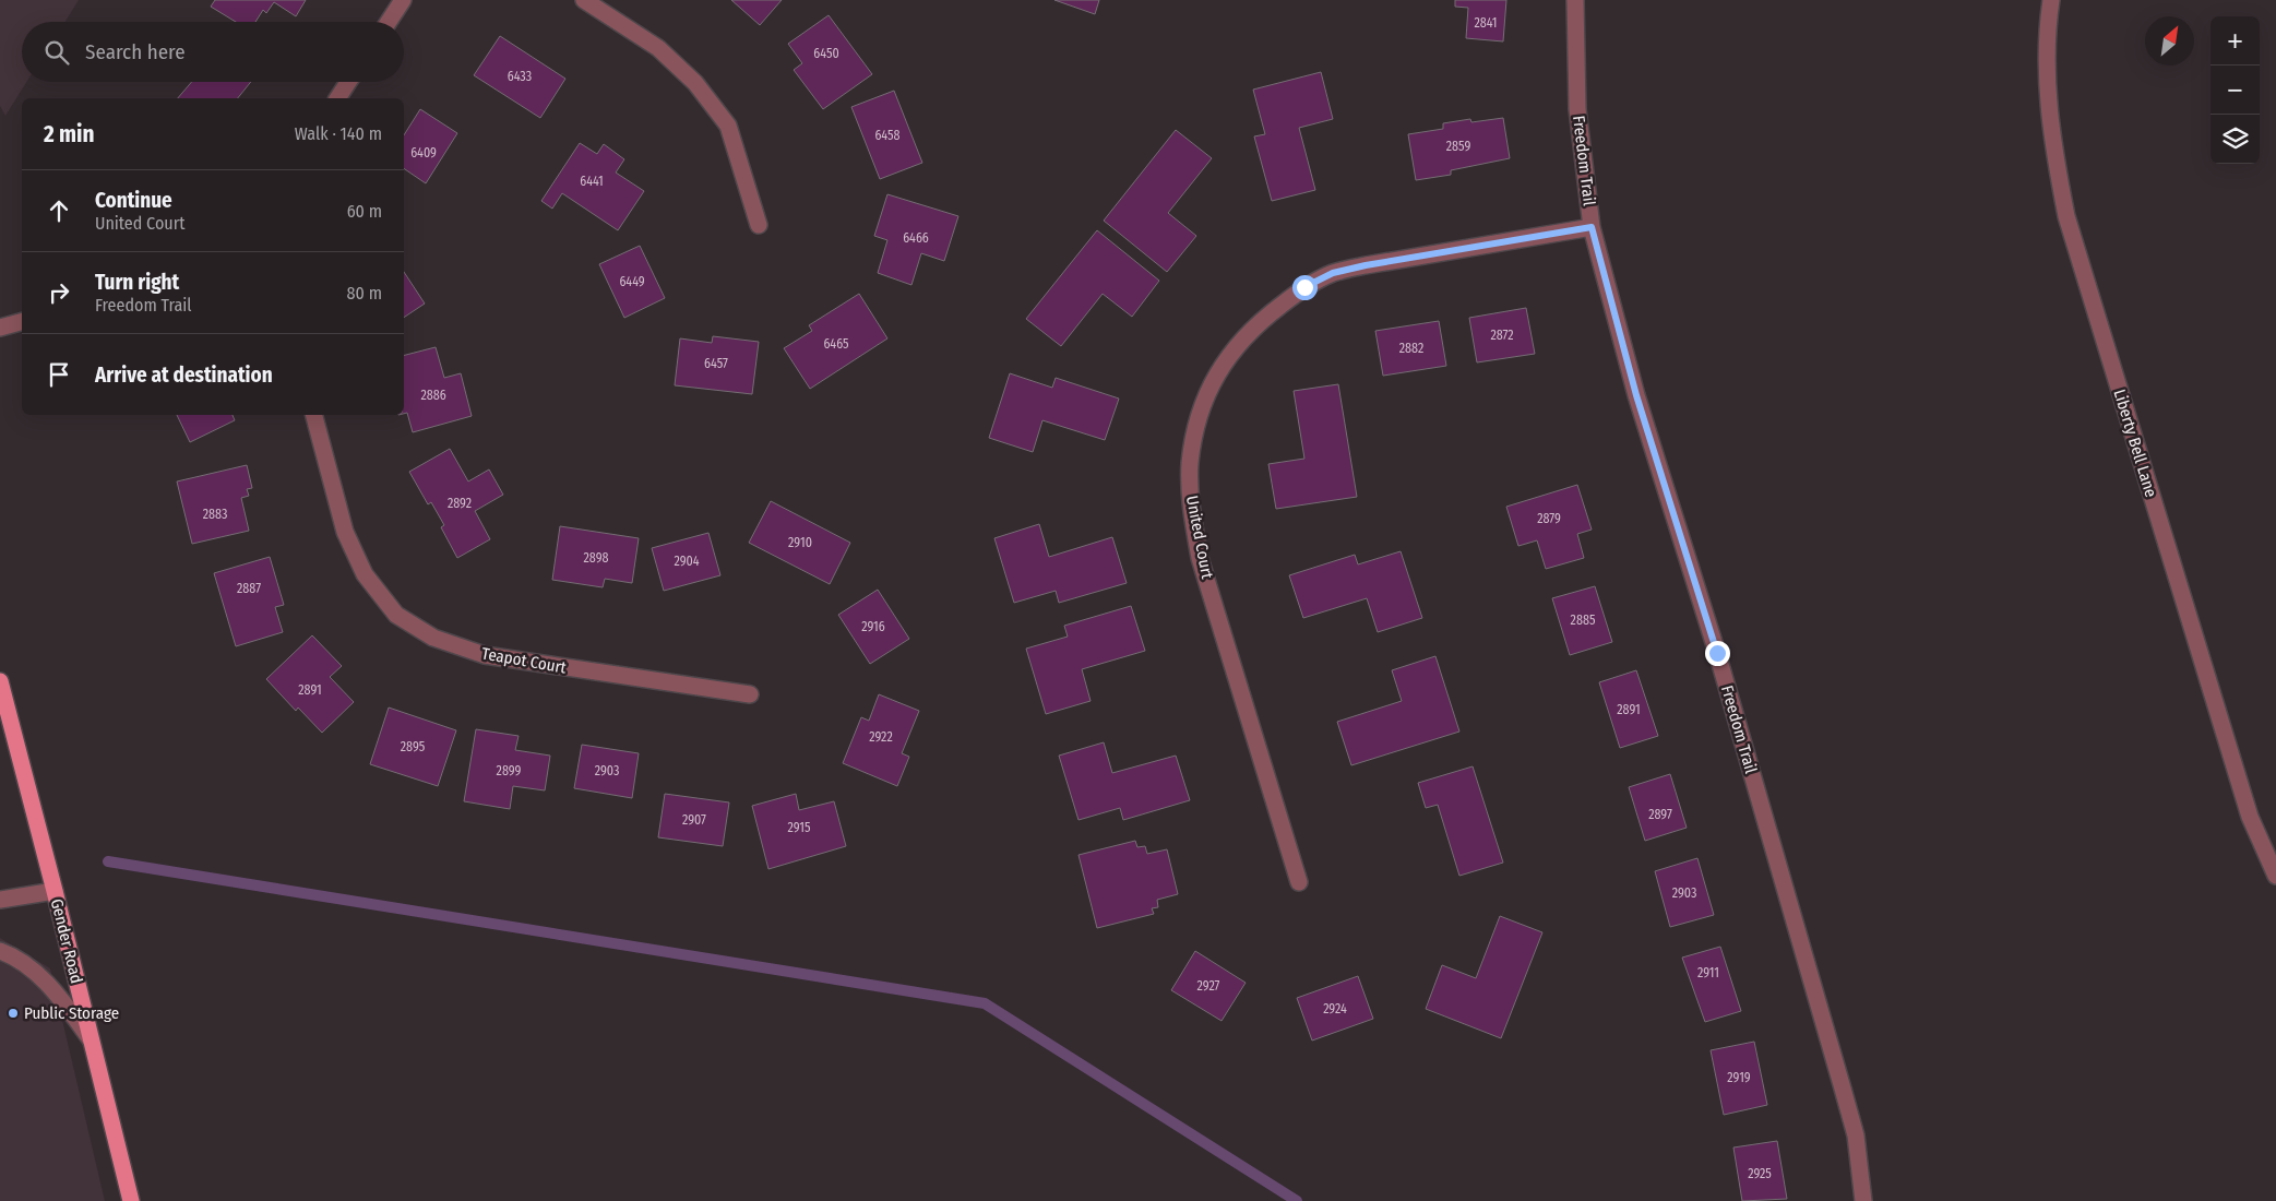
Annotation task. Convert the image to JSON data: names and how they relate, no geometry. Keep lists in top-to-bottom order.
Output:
{
  "streets": {
    "main road": ["Gender Road"],
    "street": [
      "Freedom Trail",
      "Liberty Bell Lane",
      "United Court",
      "Teapot Court"
    ]
  },
  "crossings": [
    ["Freedom Trail", "United Court"]
  ],
  "places": ["Public Storage"],
  "house_numbers": [
    "2841",
    "6450",
    "6433",
    "6458",
    "2859",
    "6409",
    "6441",
    "6466",
    "6449",
    "2872",
    "6465",
    "2882",
    "6457",
    "2886",
    "2892",
    "2883",
    "2879",
    "2910",
    "2898",
    "2904",
    "2887",
    "2885",
    "2916",
    "2891",
    "2891",
    "2922",
    "2895",
    "2899",
    "2903",
    "2897",
    "2907",
    "2915",
    "2903",
    "2911",
    "2927",
    "2924",
    "2919",
    "2925"
  ],
  "north": "top right",
  "page": {
    "map_buttons": ["+", "−"],
    "search": "Search here",
    "heading": ["2 min", "Walk · 140 m"],
    "list": [
      ["Continue", "United Court", "60 m"],
      ["Turn right", "Freedom Trail", "80 m"],
      "Arrive at destination"
    ]
  }
}
